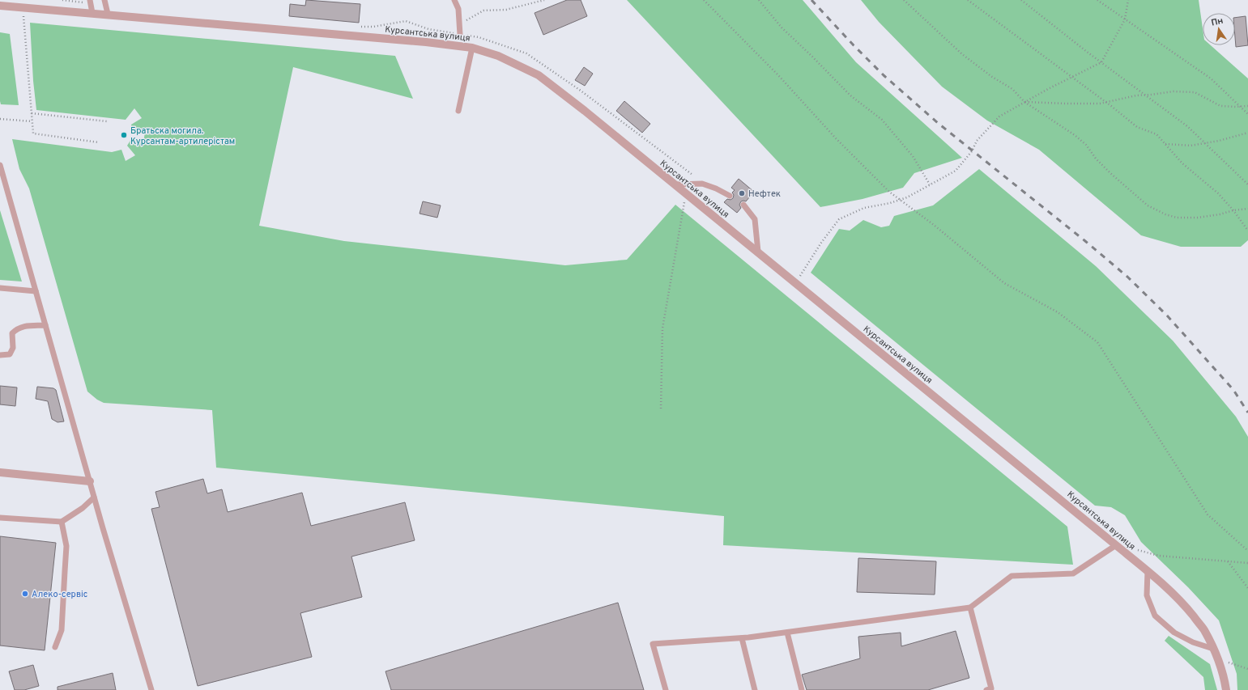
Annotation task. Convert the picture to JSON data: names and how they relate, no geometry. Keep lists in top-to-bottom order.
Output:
{
  "streets": {
    "street": ["Курсантська вулиця"]
  },
  "places": ["Братьска могила. Курсантам-артилерістам", "Нефтек", "Алеко-сервіс"],
  "north": "top"
}
